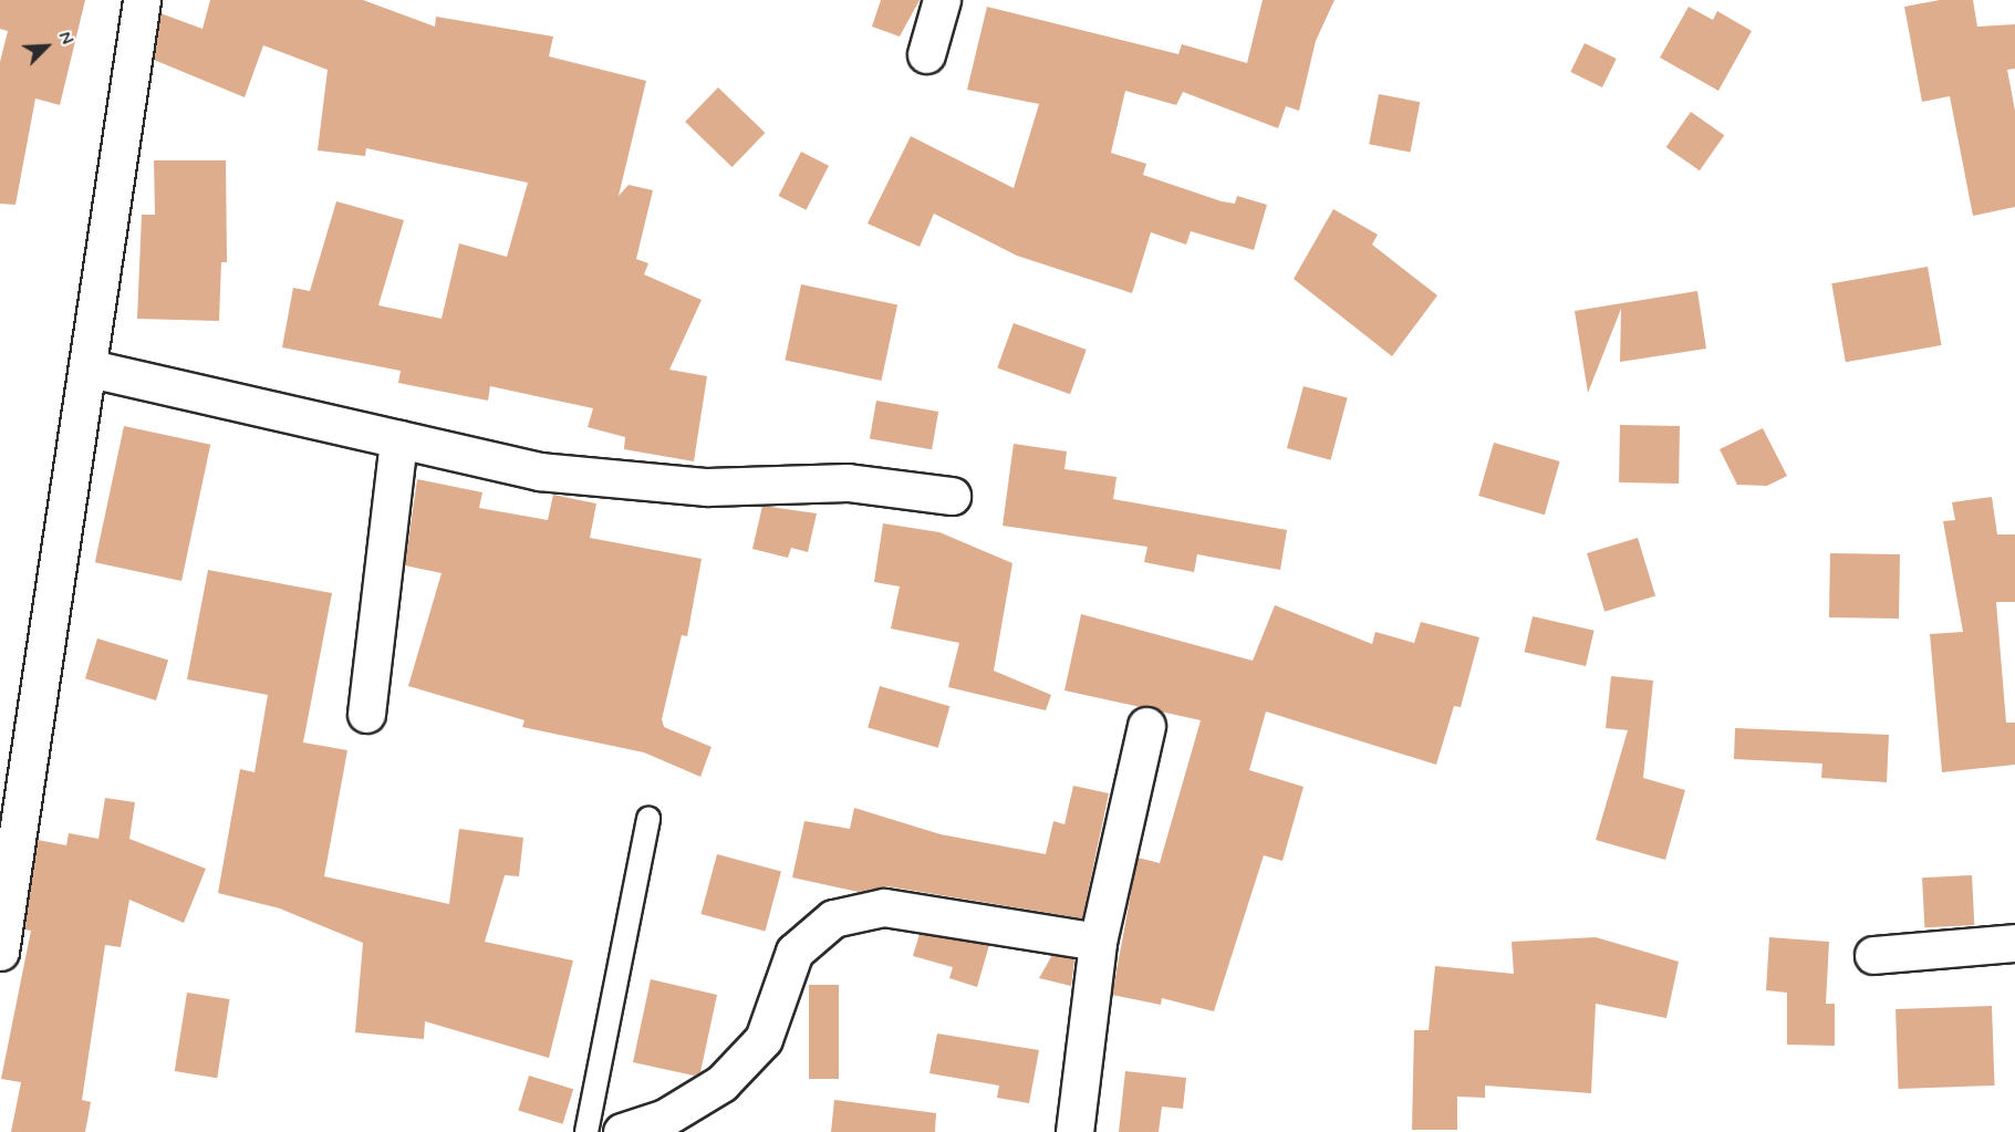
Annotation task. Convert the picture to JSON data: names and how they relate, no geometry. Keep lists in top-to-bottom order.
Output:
{
  "north": "top right"
}
